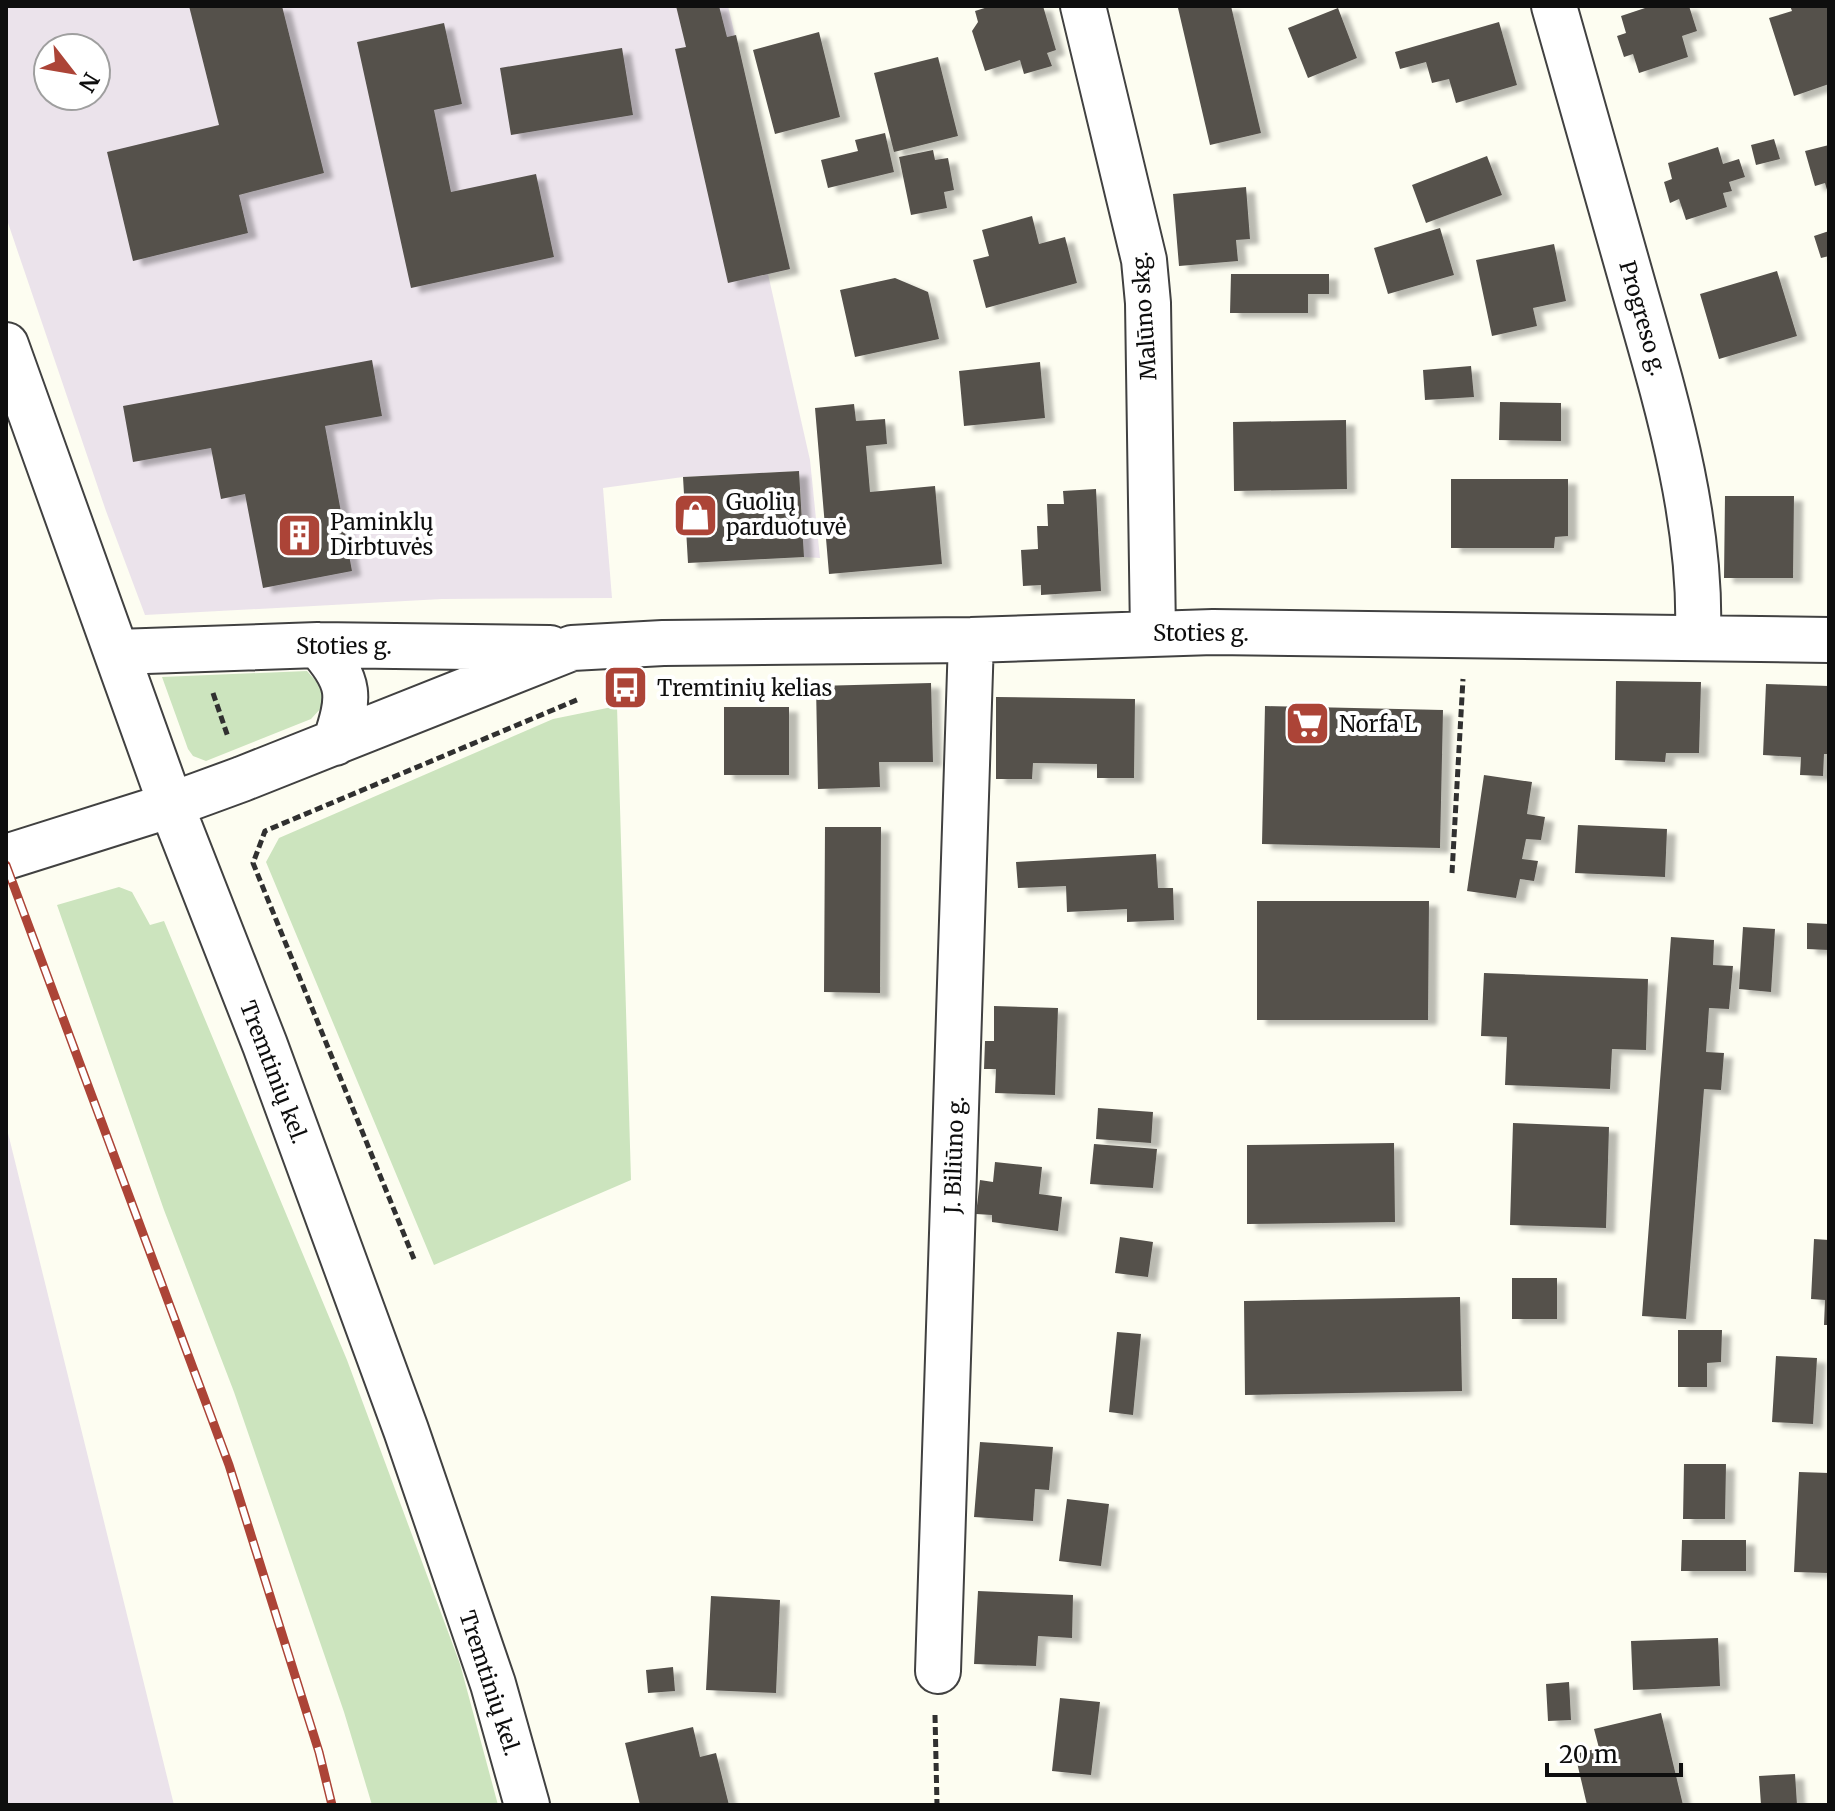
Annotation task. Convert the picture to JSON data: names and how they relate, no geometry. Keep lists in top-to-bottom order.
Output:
{
  "streets": {
    "street": [
      "Malūno skg.",
      "Progreso g.",
      "Stoties g.",
      "Tremtinių kel.",
      "J. Biliūno g."
    ]
  },
  "crossings": [
    ["Malūno skg.", "Stoties g."],
    ["Progreso g.", "Stoties g."],
    ["Stoties g.", "Tremtinių kel."],
    ["Stoties g.", "J. Biliūno g."]
  ],
  "places": {
    "shop": ["Guolių parduotuvė"],
    "building": ["Paminklų Dirbtuvės"],
    "bus stop": ["Tremtinių kelias"],
    "supermarket": ["Norfa L"]
  },
  "scale_bar": "20 m",
  "north": "bottom right"
}
